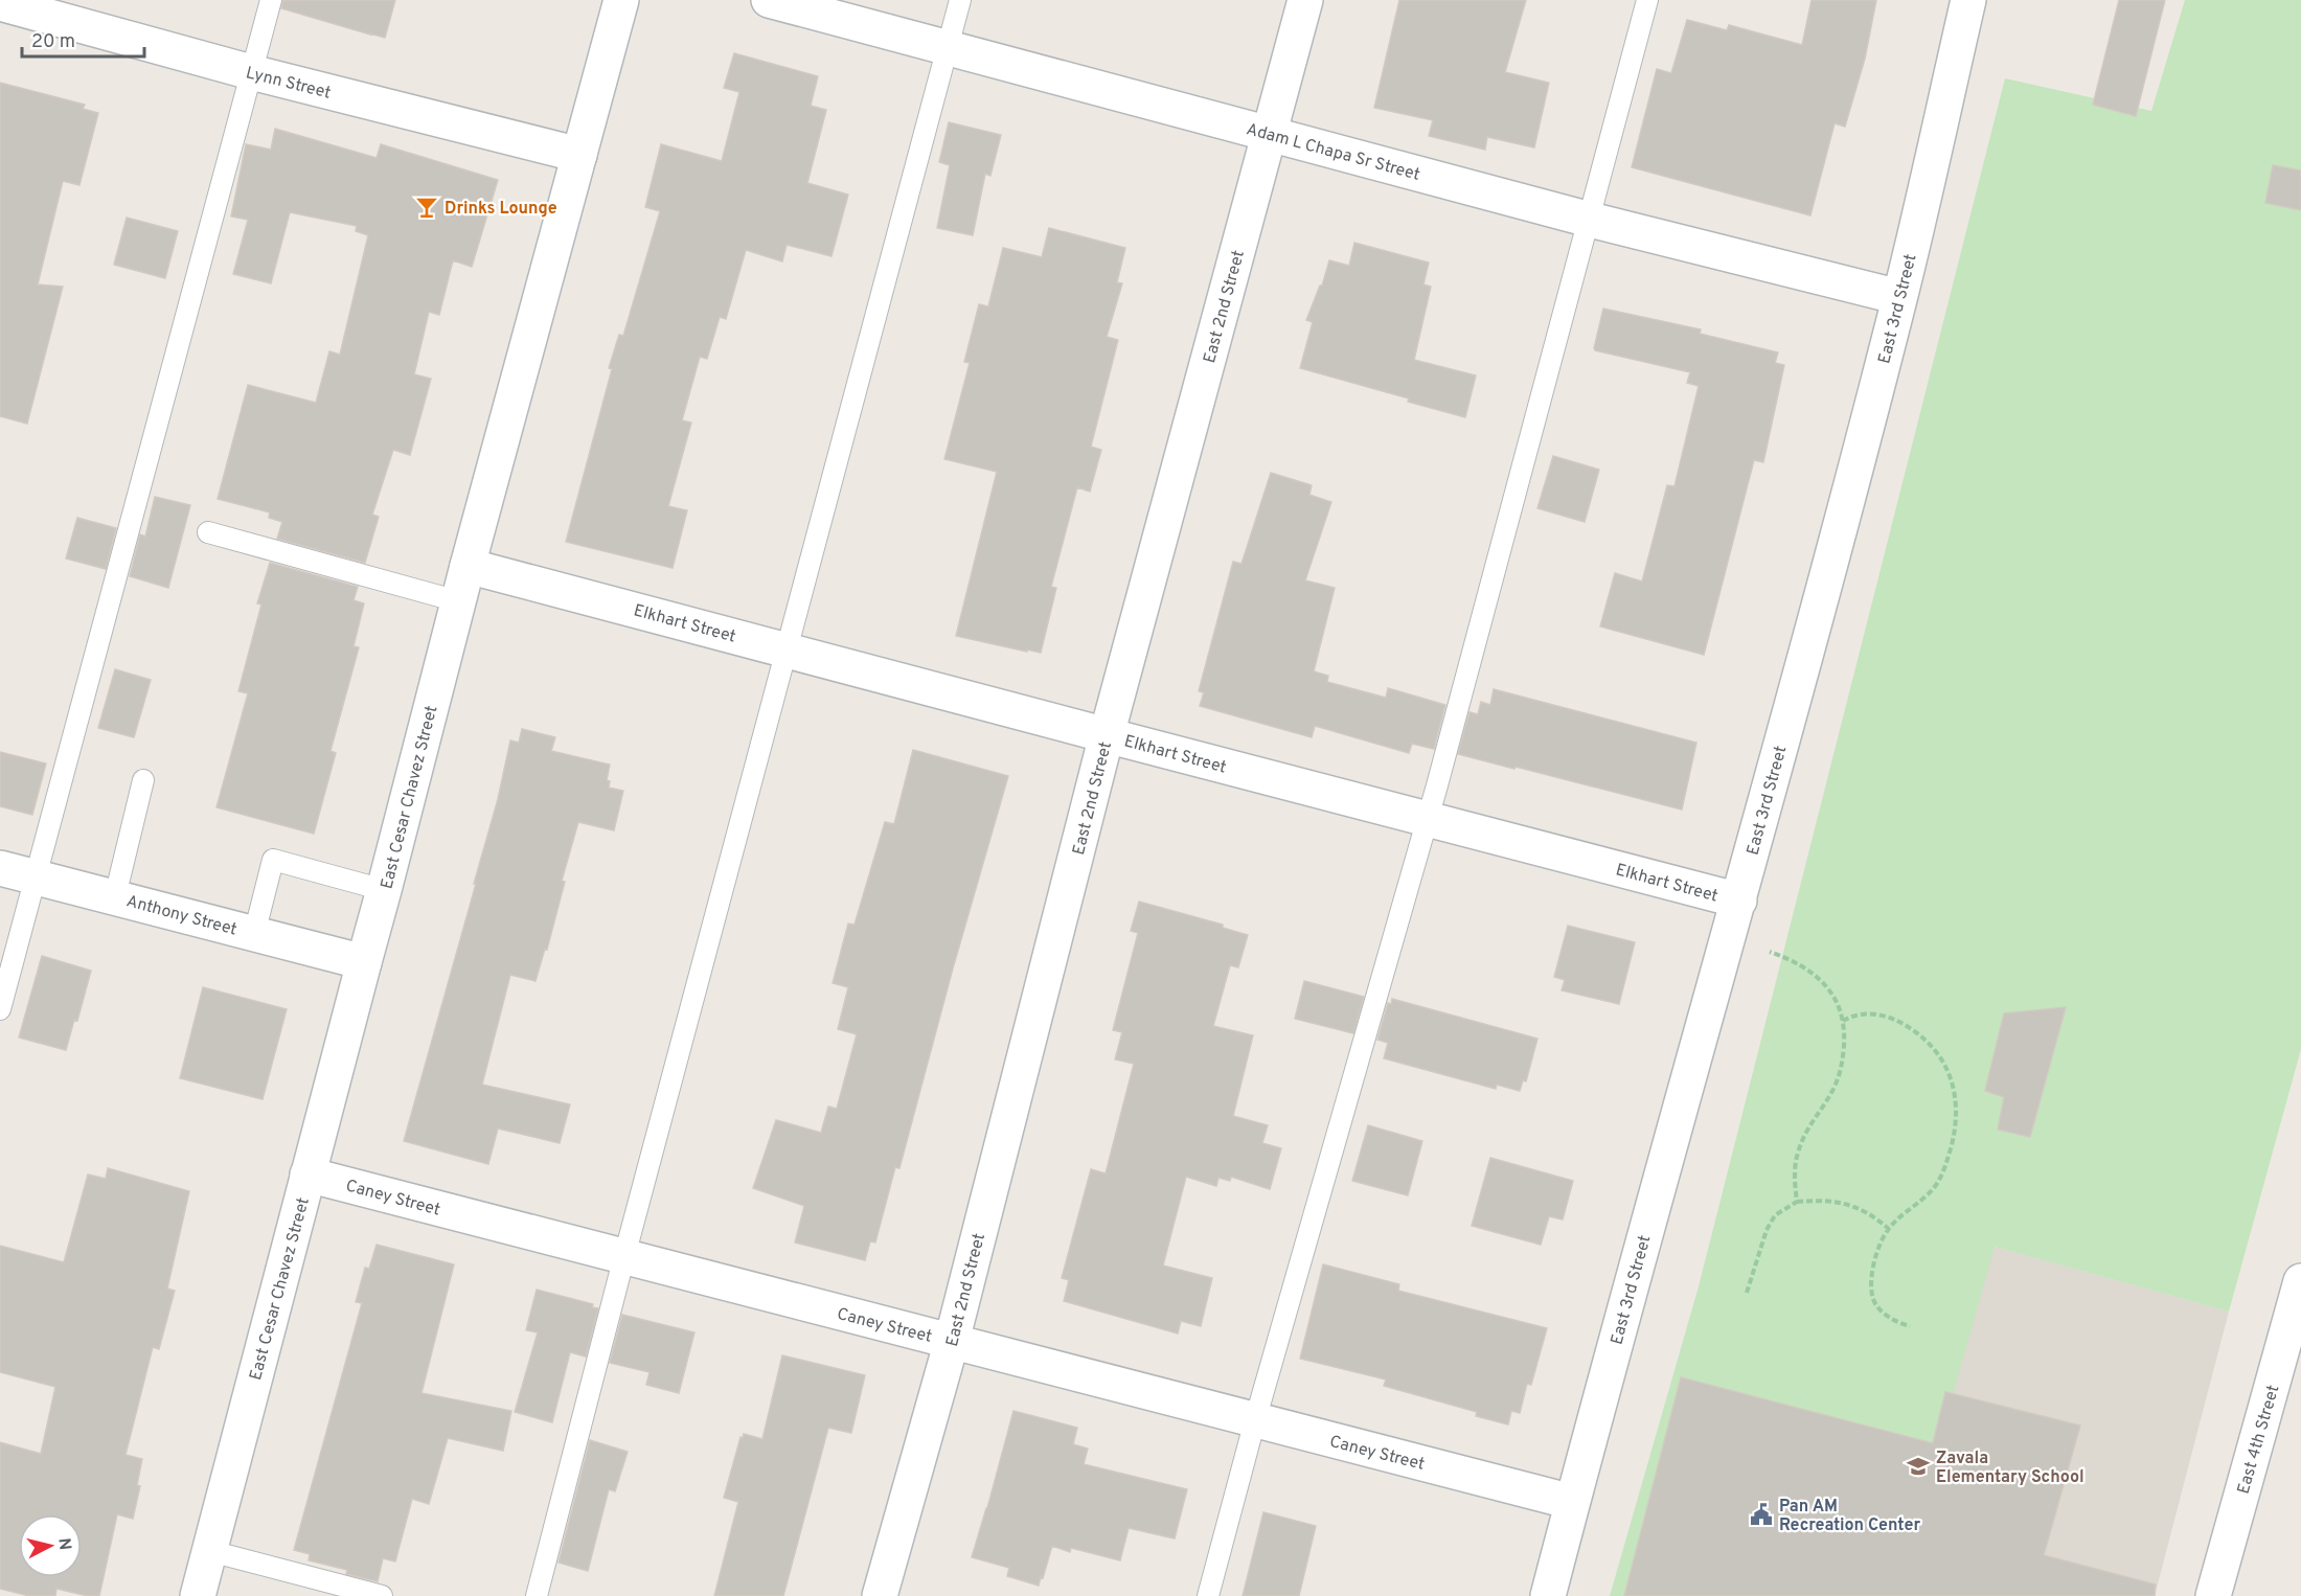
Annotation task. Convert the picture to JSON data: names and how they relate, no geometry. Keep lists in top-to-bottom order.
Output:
{
  "streets": {
    "street": [
      "Lynn Street",
      "Adam L Chapa Sr Street",
      "East 2nd Street",
      "East 3rd Street",
      "Elkhart Street",
      "East Cesar Chavez Street",
      "Anthony Street",
      "Caney Street",
      "East 4th Street"
    ]
  },
  "crossings": [
    ["Lynn Street", "East Cesar Chavez Street"],
    ["Adam L Chapa Sr Street", "East 2nd Street"],
    ["Adam L Chapa Sr Street", "East 3rd Street"],
    ["East 2nd Street", "Elkhart Street"],
    ["East 2nd Street", "Caney Street"],
    ["East 3rd Street", "Elkhart Street"],
    ["East 3rd Street", "Caney Street"],
    ["Elkhart Street", "East Cesar Chavez Street"],
    ["East Cesar Chavez Street", "Anthony Street"],
    ["East Cesar Chavez Street", "Caney Street"]
  ],
  "places": {
    "bar": ["Drinks Lounge"],
    "school or university": ["Zavala Elementary School"],
    "public building": ["Pan AM Recreation Center"]
  },
  "scale_bar": "20 m",
  "north": "right"
}
